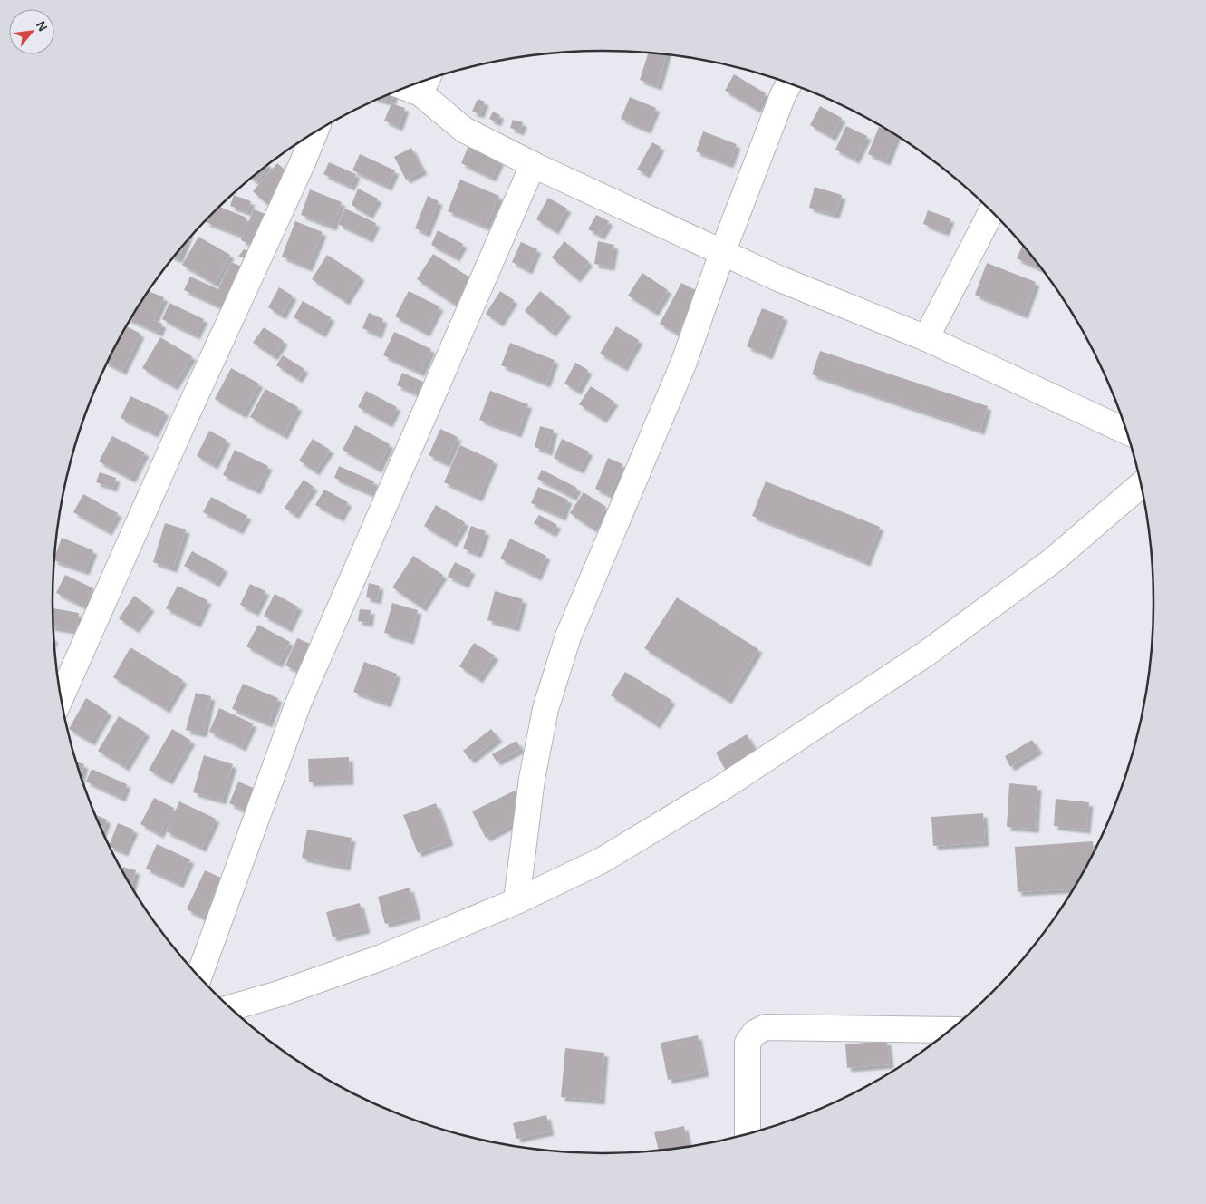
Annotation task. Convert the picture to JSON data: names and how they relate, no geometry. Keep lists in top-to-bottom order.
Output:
{
  "north": "top right"
}
